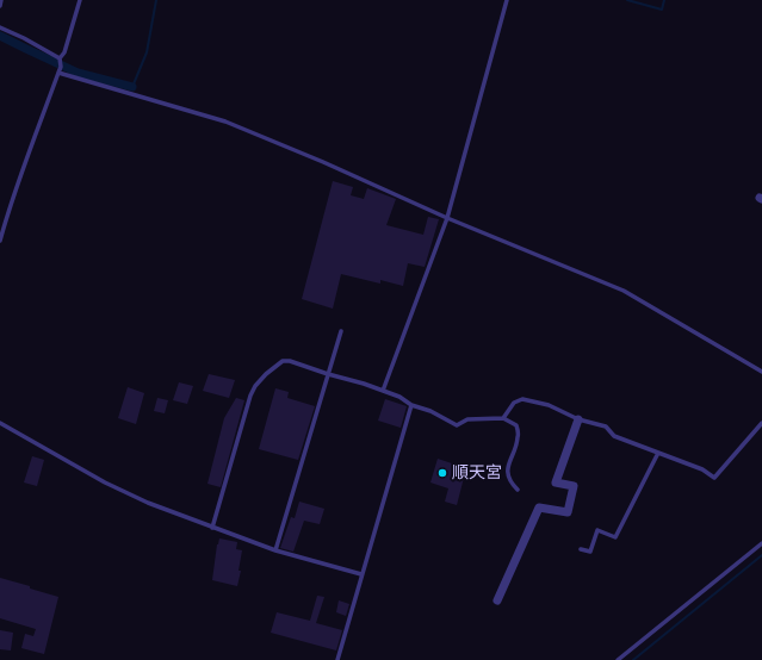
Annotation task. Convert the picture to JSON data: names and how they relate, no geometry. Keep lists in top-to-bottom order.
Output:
{
  "places": ["順天宮"]
}
